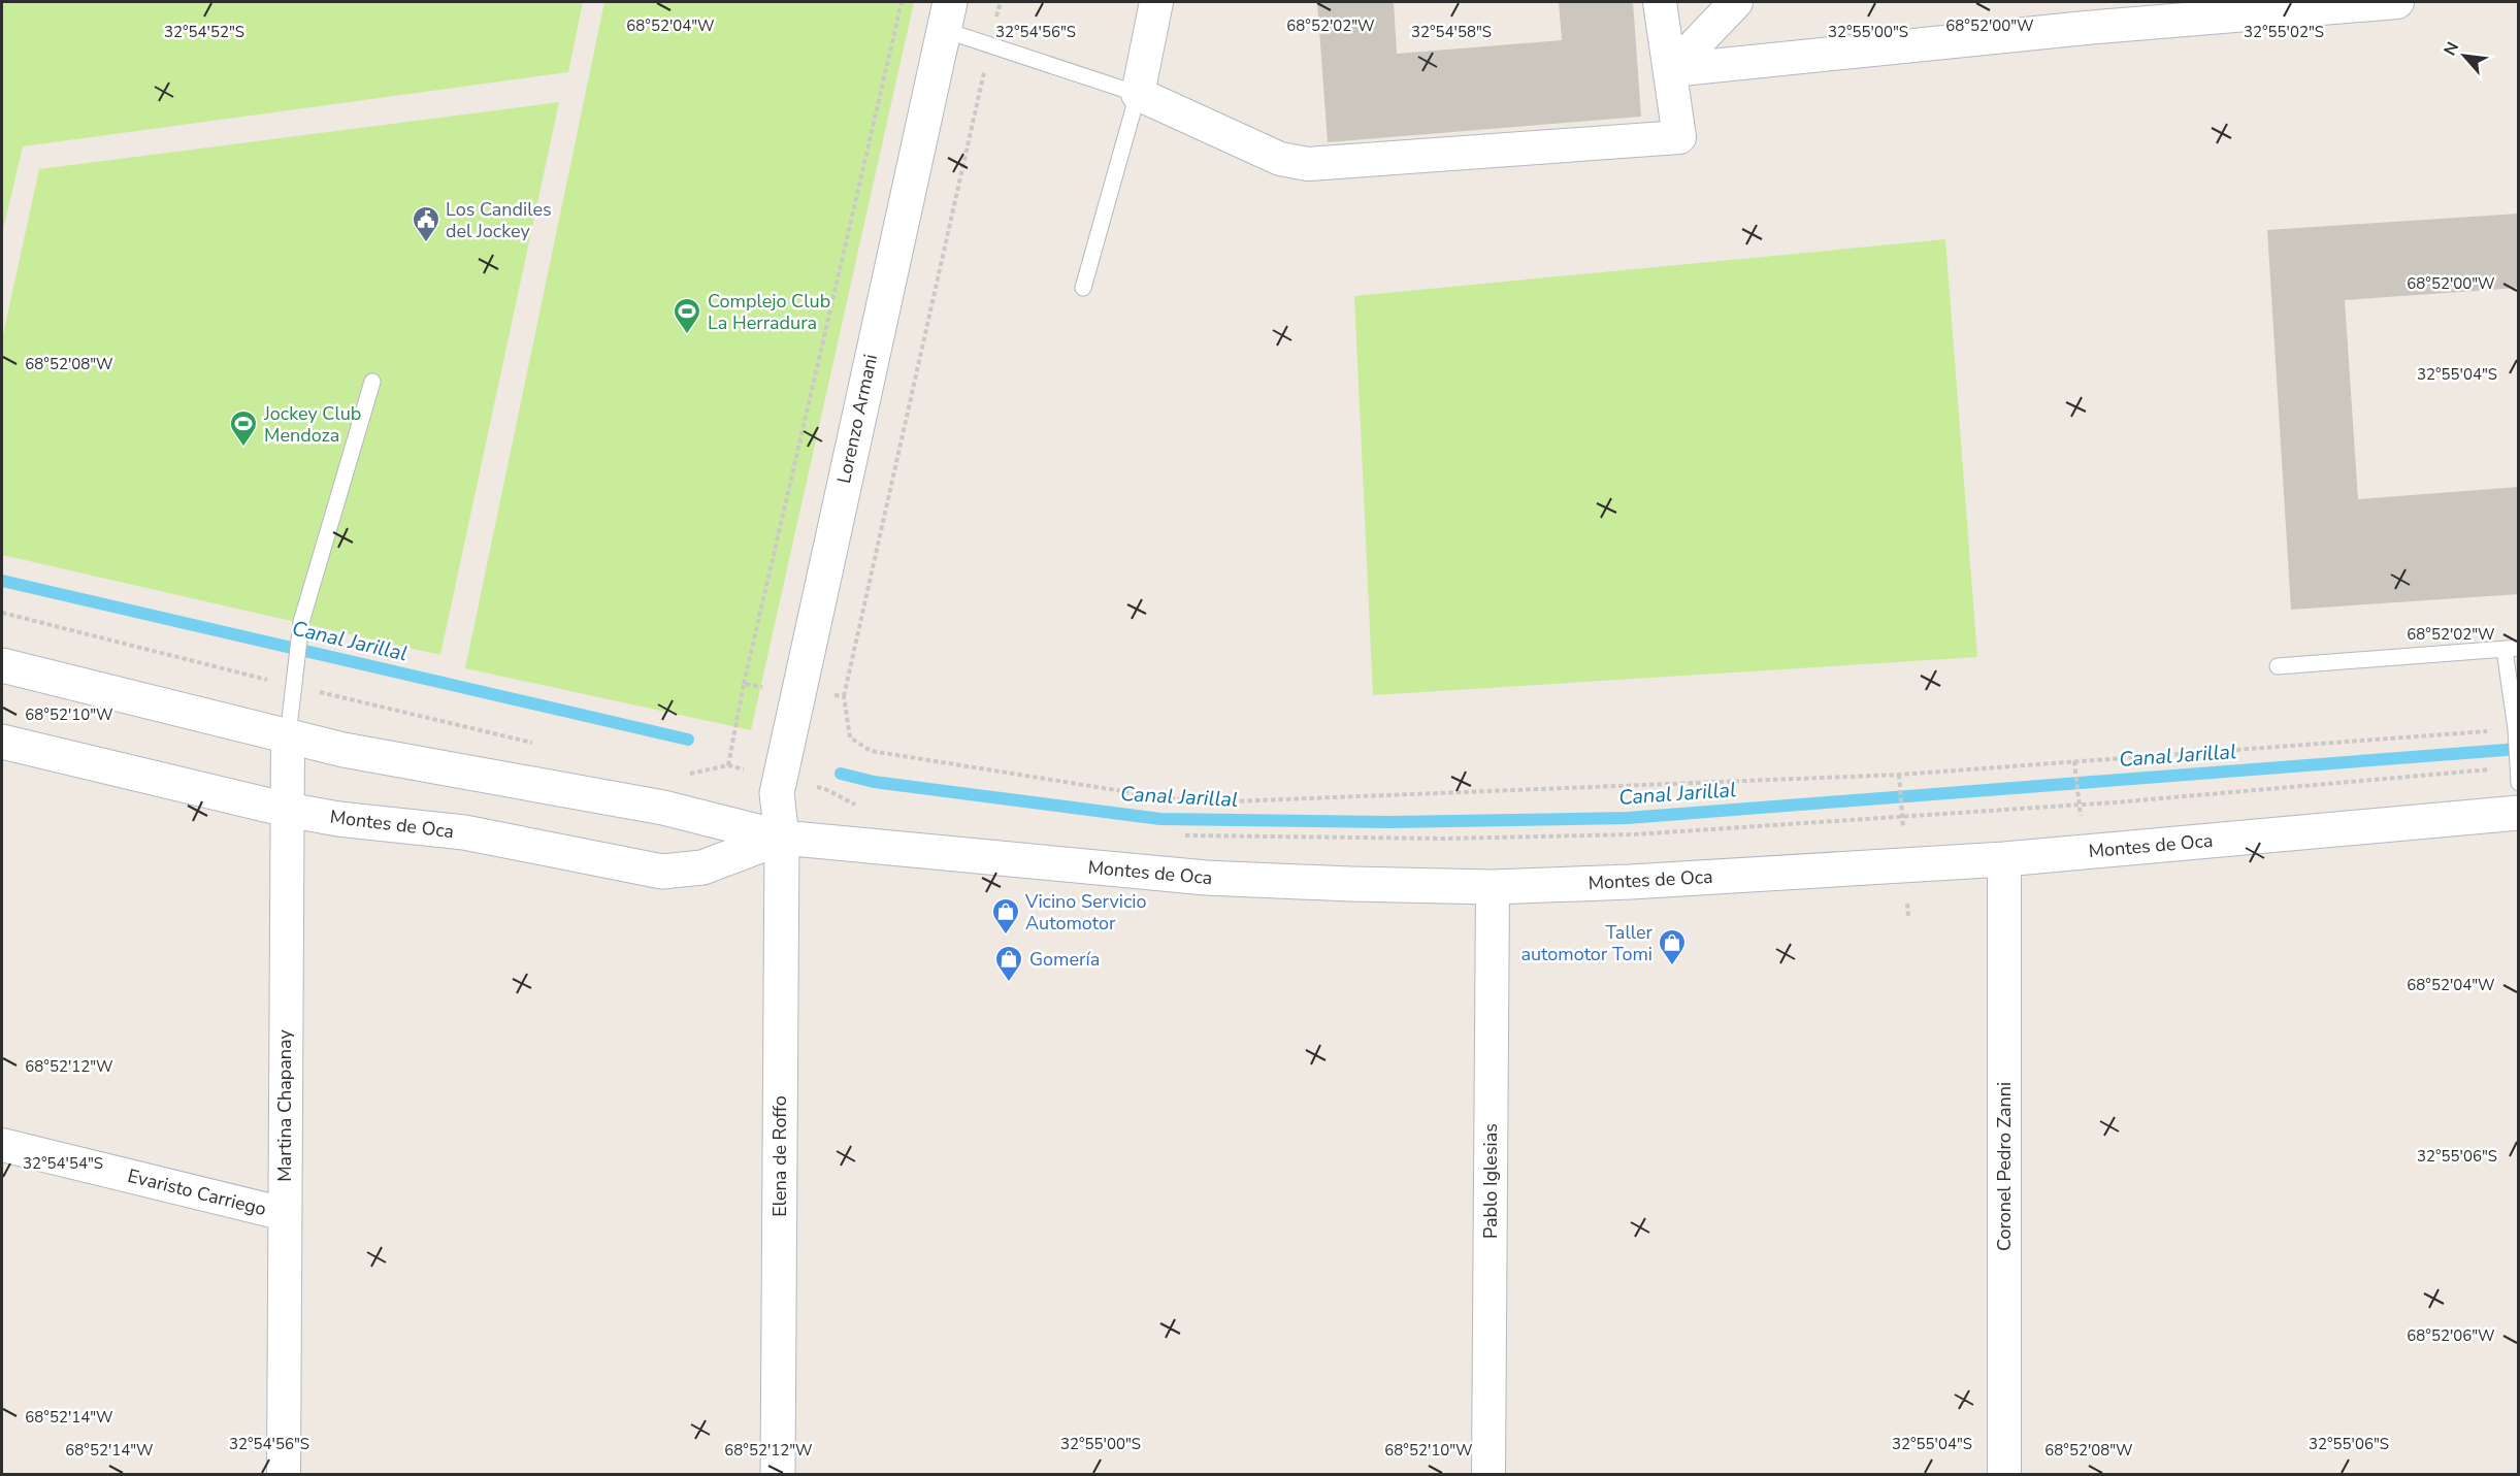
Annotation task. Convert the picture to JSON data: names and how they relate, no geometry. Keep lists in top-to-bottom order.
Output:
{
  "streets": {
    "main road": ["Lorenzo Armani", "Montes de Oca", "Elena de Roffo"],
    "street": [
      "Martina Chapanay",
      "Coronel Pedro Zanni",
      "Pablo Iglesias",
      "Evaristo Carriego"
    ]
  },
  "crossings": [
    ["Lorenzo Armani", "Montes de Oca"],
    ["Lorenzo Armani", "Elena de Roffo"],
    ["Montes de Oca", "Martina Chapanay"],
    ["Montes de Oca", "Elena de Roffo"],
    ["Montes de Oca", "Coronel Pedro Zanni"],
    ["Montes de Oca", "Pablo Iglesias"],
    ["Martina Chapanay", "Evaristo Carriego"]
  ],
  "water": ["Canal Jarillal"],
  "places": {
    "public building": ["Los Candiles del Jockey"],
    "sports": ["Complejo Club La Herradura", "Jockey Club Mendoza"],
    "shop": ["Vicino Servicio Automotor", "Taller automotor Tomi", "Gomería"]
  },
  "north": "top left",
  "coordinates": [
    "68°52'04\"W",
    "68°52'02\"W",
    "68°52'00\"W",
    "32°54'52\"S",
    "32°54'56\"S",
    "32°54'58\"S",
    "32°55'00\"S",
    "32°55'02\"S",
    "68°52'08\"W",
    "32°55'04\"S",
    "68°52'10\"W",
    "68°52'12\"W",
    "32°55'06\"S",
    "32°54'54\"S",
    "68°52'06\"W",
    "68°52'14\"W"
  ]
}
